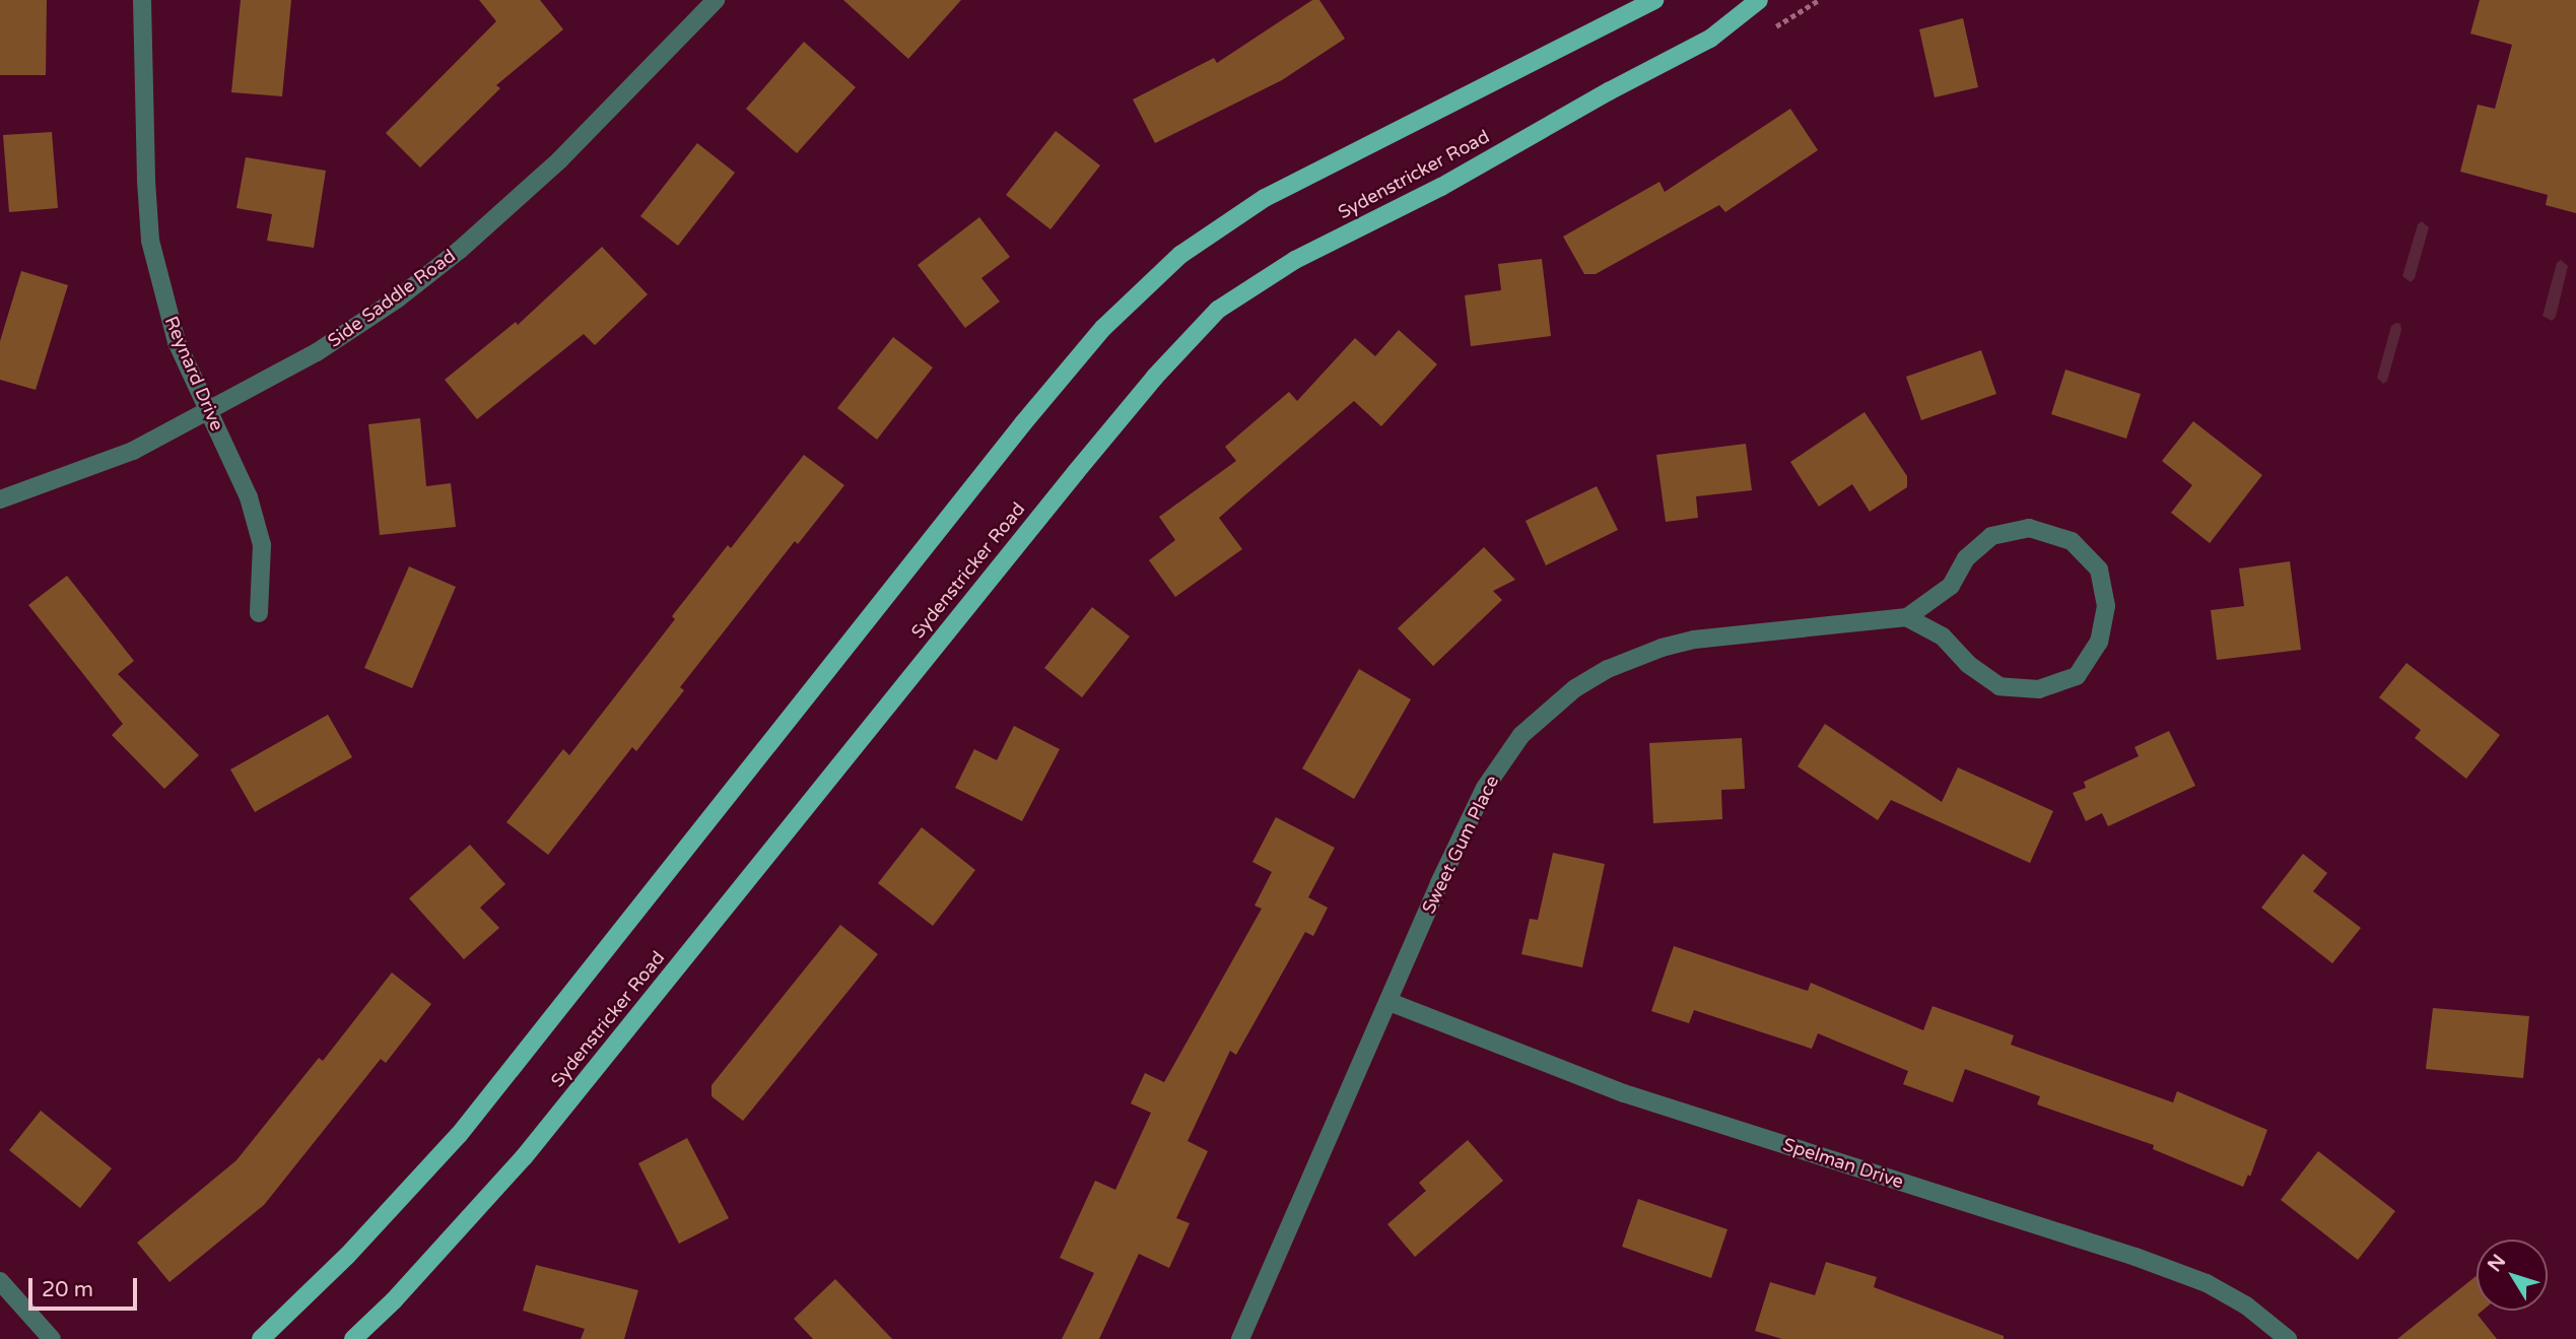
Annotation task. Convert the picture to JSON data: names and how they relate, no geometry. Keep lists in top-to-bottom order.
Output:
{
  "streets": {
    "main road": ["Sydenstricker Road"],
    "street": [
      "Side Saddle Road",
      "Reynard Drive",
      "Sweet Gum Place",
      "Spelman Drive"
    ]
  },
  "crossings": [
    ["Side Saddle Road", "Reynard Drive"],
    ["Sweet Gum Place", "Spelman Drive"]
  ],
  "scale_bar": "20 m",
  "north": "top left"
}
